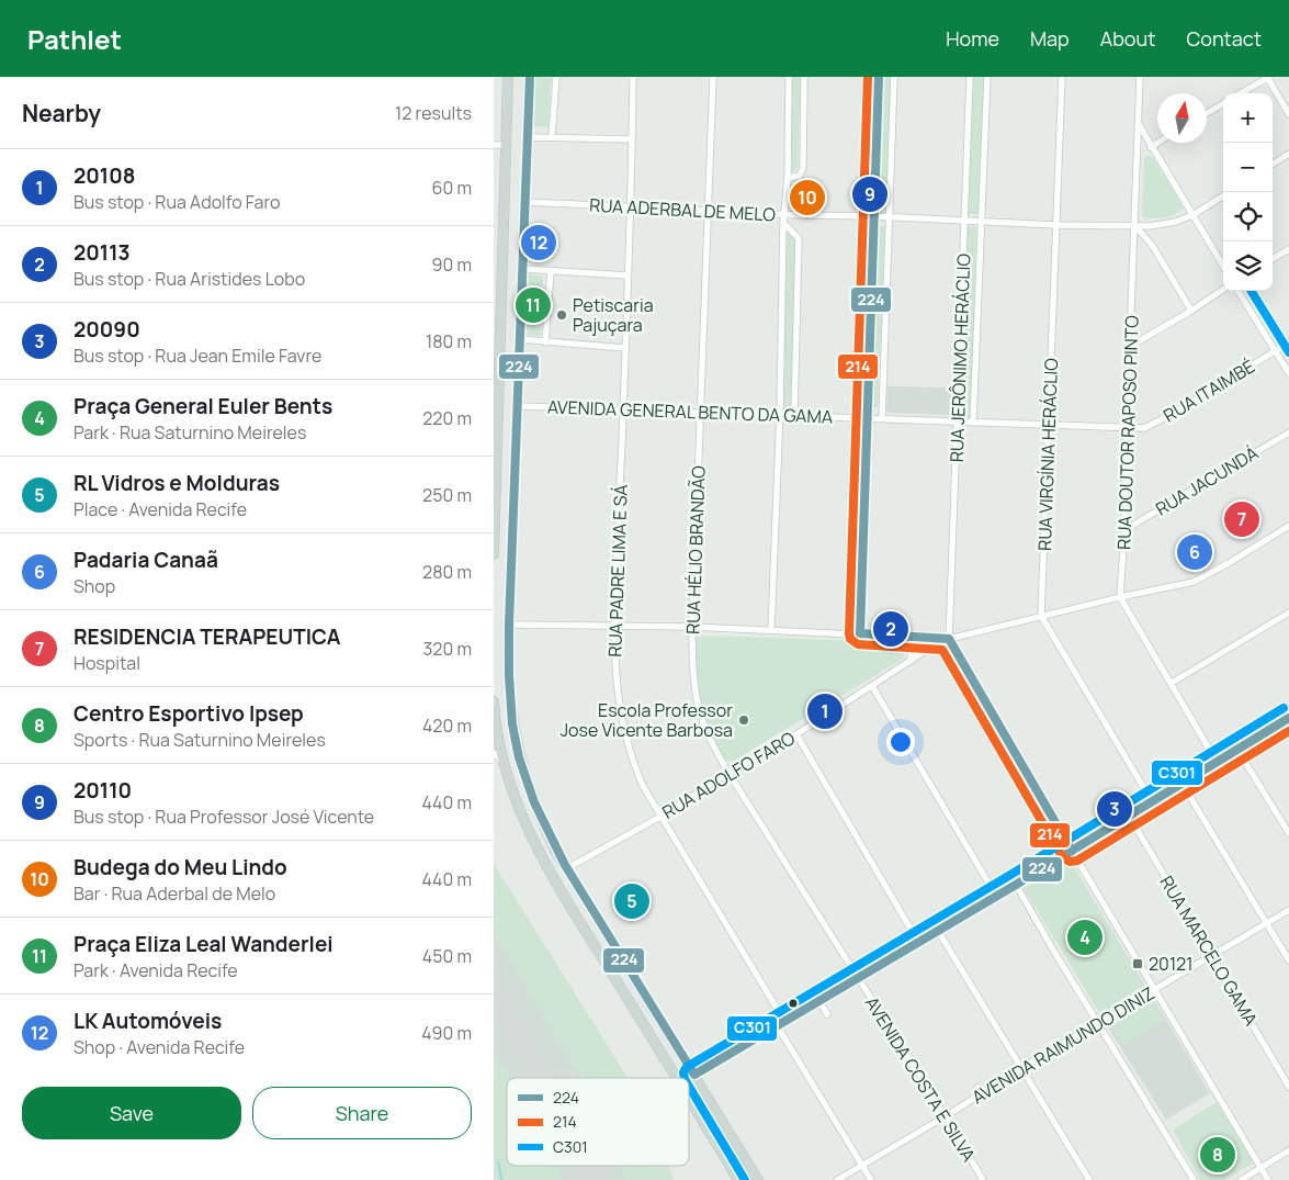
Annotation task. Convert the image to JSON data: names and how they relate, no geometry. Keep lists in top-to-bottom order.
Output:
{
  "streets": {
    "street": [
      "RUA ADERBAL DE MELO",
      "RUA JERÔNIMO HERÁCLIO",
      "RUA ITAIMBÉ",
      "AVENIDA GENERAL BENTO DA GAMA",
      "RUA DOUTOR RAPOSO PINTO",
      "RUA VIRGÍNIA HERÁCLIO",
      "RUA JACUNDÁ",
      "RUA HÉLIO BRANDÃO",
      "RUA PADRE LIMA E SÁ",
      "RUA ADOLFO FARO",
      "RUA MARCELO GAMA",
      "AVENIDA RAIMUNDO DINIZ",
      "AVENIDA COSTA E SILVA"
    ]
  },
  "crossings": [
    ["RUA ADERBAL DE MELO", "RUA JERÔNIMO HERÁCLIO"],
    ["RUA ADERBAL DE MELO", "RUA DOUTOR RAPOSO PINTO"],
    ["RUA ADERBAL DE MELO", "RUA VIRGÍNIA HERÁCLIO"],
    ["RUA ADERBAL DE MELO", "RUA HÉLIO BRANDÃO"],
    ["RUA ADERBAL DE MELO", "RUA PADRE LIMA E SÁ"],
    ["RUA JERÔNIMO HERÁCLIO", "AVENIDA GENERAL BENTO DA GAMA"],
    ["RUA JERÔNIMO HERÁCLIO", "RUA ADOLFO FARO"],
    ["RUA ITAIMBÉ", "AVENIDA GENERAL BENTO DA GAMA"],
    ["RUA ITAIMBÉ", "RUA DOUTOR RAPOSO PINTO"],
    ["AVENIDA GENERAL BENTO DA GAMA", "RUA DOUTOR RAPOSO PINTO"],
    ["AVENIDA GENERAL BENTO DA GAMA", "RUA VIRGÍNIA HERÁCLIO"],
    ["AVENIDA GENERAL BENTO DA GAMA", "RUA HÉLIO BRANDÃO"],
    ["AVENIDA GENERAL BENTO DA GAMA", "RUA PADRE LIMA E SÁ"],
    ["RUA DOUTOR RAPOSO PINTO", "RUA JACUNDÁ"],
    ["RUA HÉLIO BRANDÃO", "RUA ADOLFO FARO"],
    ["RUA HÉLIO BRANDÃO", "AVENIDA COSTA E SILVA"],
    ["RUA PADRE LIMA E SÁ", "RUA ADOLFO FARO"],
    ["RUA PADRE LIMA E SÁ", "AVENIDA RAIMUNDO DINIZ"],
    ["RUA MARCELO GAMA", "AVENIDA RAIMUNDO DINIZ"],
    ["AVENIDA RAIMUNDO DINIZ", "AVENIDA COSTA E SILVA"]
  ],
  "places": {
    "other": ["Petiscaria Pajuçara", "Escola Professor Jose Vicente Barbosa"],
    "transit": ["20121"]
  },
  "lines": ["transit line 224", "transit line 214", "transit line C301"],
  "legend": ["224", "214", "C301"],
  "north": "top",
  "page": {
    "header": "Pathlet",
    "nav": [
      "Home",
      "Map",
      "About",
      "Contact"
    ],
    "heading": ["Nearby", "12 results"],
    "map_buttons": ["+", "−"],
    "list": [
      {
        "mark": "1",
        "name": "20108",
        "note": "Bus stop · Rua Adolfo Faro",
        "value": "60 m"
      },
      {
        "mark": "2",
        "name": "20113",
        "note": "Bus stop · Rua Aristides Lobo",
        "value": "90 m"
      },
      {
        "mark": "3",
        "name": "20090",
        "note": "Bus stop · Rua Jean Emile Favre",
        "value": "180 m"
      },
      {
        "mark": "4",
        "name": "Praça General Euler Bents",
        "note": "Park · Rua Saturnino Meireles",
        "value": "220 m"
      },
      {
        "mark": "5",
        "name": "RL Vidros e Molduras",
        "note": "Place · Avenida Recife",
        "value": "250 m"
      },
      {
        "mark": "6",
        "name": "Padaria Canaã",
        "note": "Shop",
        "value": "280 m"
      },
      {
        "mark": "7",
        "name": "RESIDENCIA TERAPEUTICA",
        "note": "Hospital",
        "value": "320 m"
      },
      {
        "mark": "8",
        "name": "Centro Esportivo Ipsep",
        "note": "Sports · Rua Saturnino Meireles",
        "value": "420 m"
      },
      {
        "mark": "9",
        "name": "20110",
        "note": "Bus stop · Rua Professor José Vicente",
        "value": "440 m"
      },
      {
        "mark": "10",
        "name": "Budega do Meu Lindo",
        "note": "Bar · Rua Aderbal de Melo",
        "value": "440 m"
      },
      {
        "mark": "11",
        "name": "Praça Eliza Leal Wanderlei",
        "note": "Park · Avenida Recife",
        "value": "450 m"
      },
      {
        "mark": "12",
        "name": "LK Automóveis",
        "note": "Shop · Avenida Recife",
        "value": "490 m"
      }
    ],
    "pins": [
      "9",
      "10",
      "12",
      "11",
      "7",
      "6",
      "2",
      "1",
      "3",
      "5",
      "4",
      "8"
    ],
    "buttons": ["Save", "Share"]
  }
}
